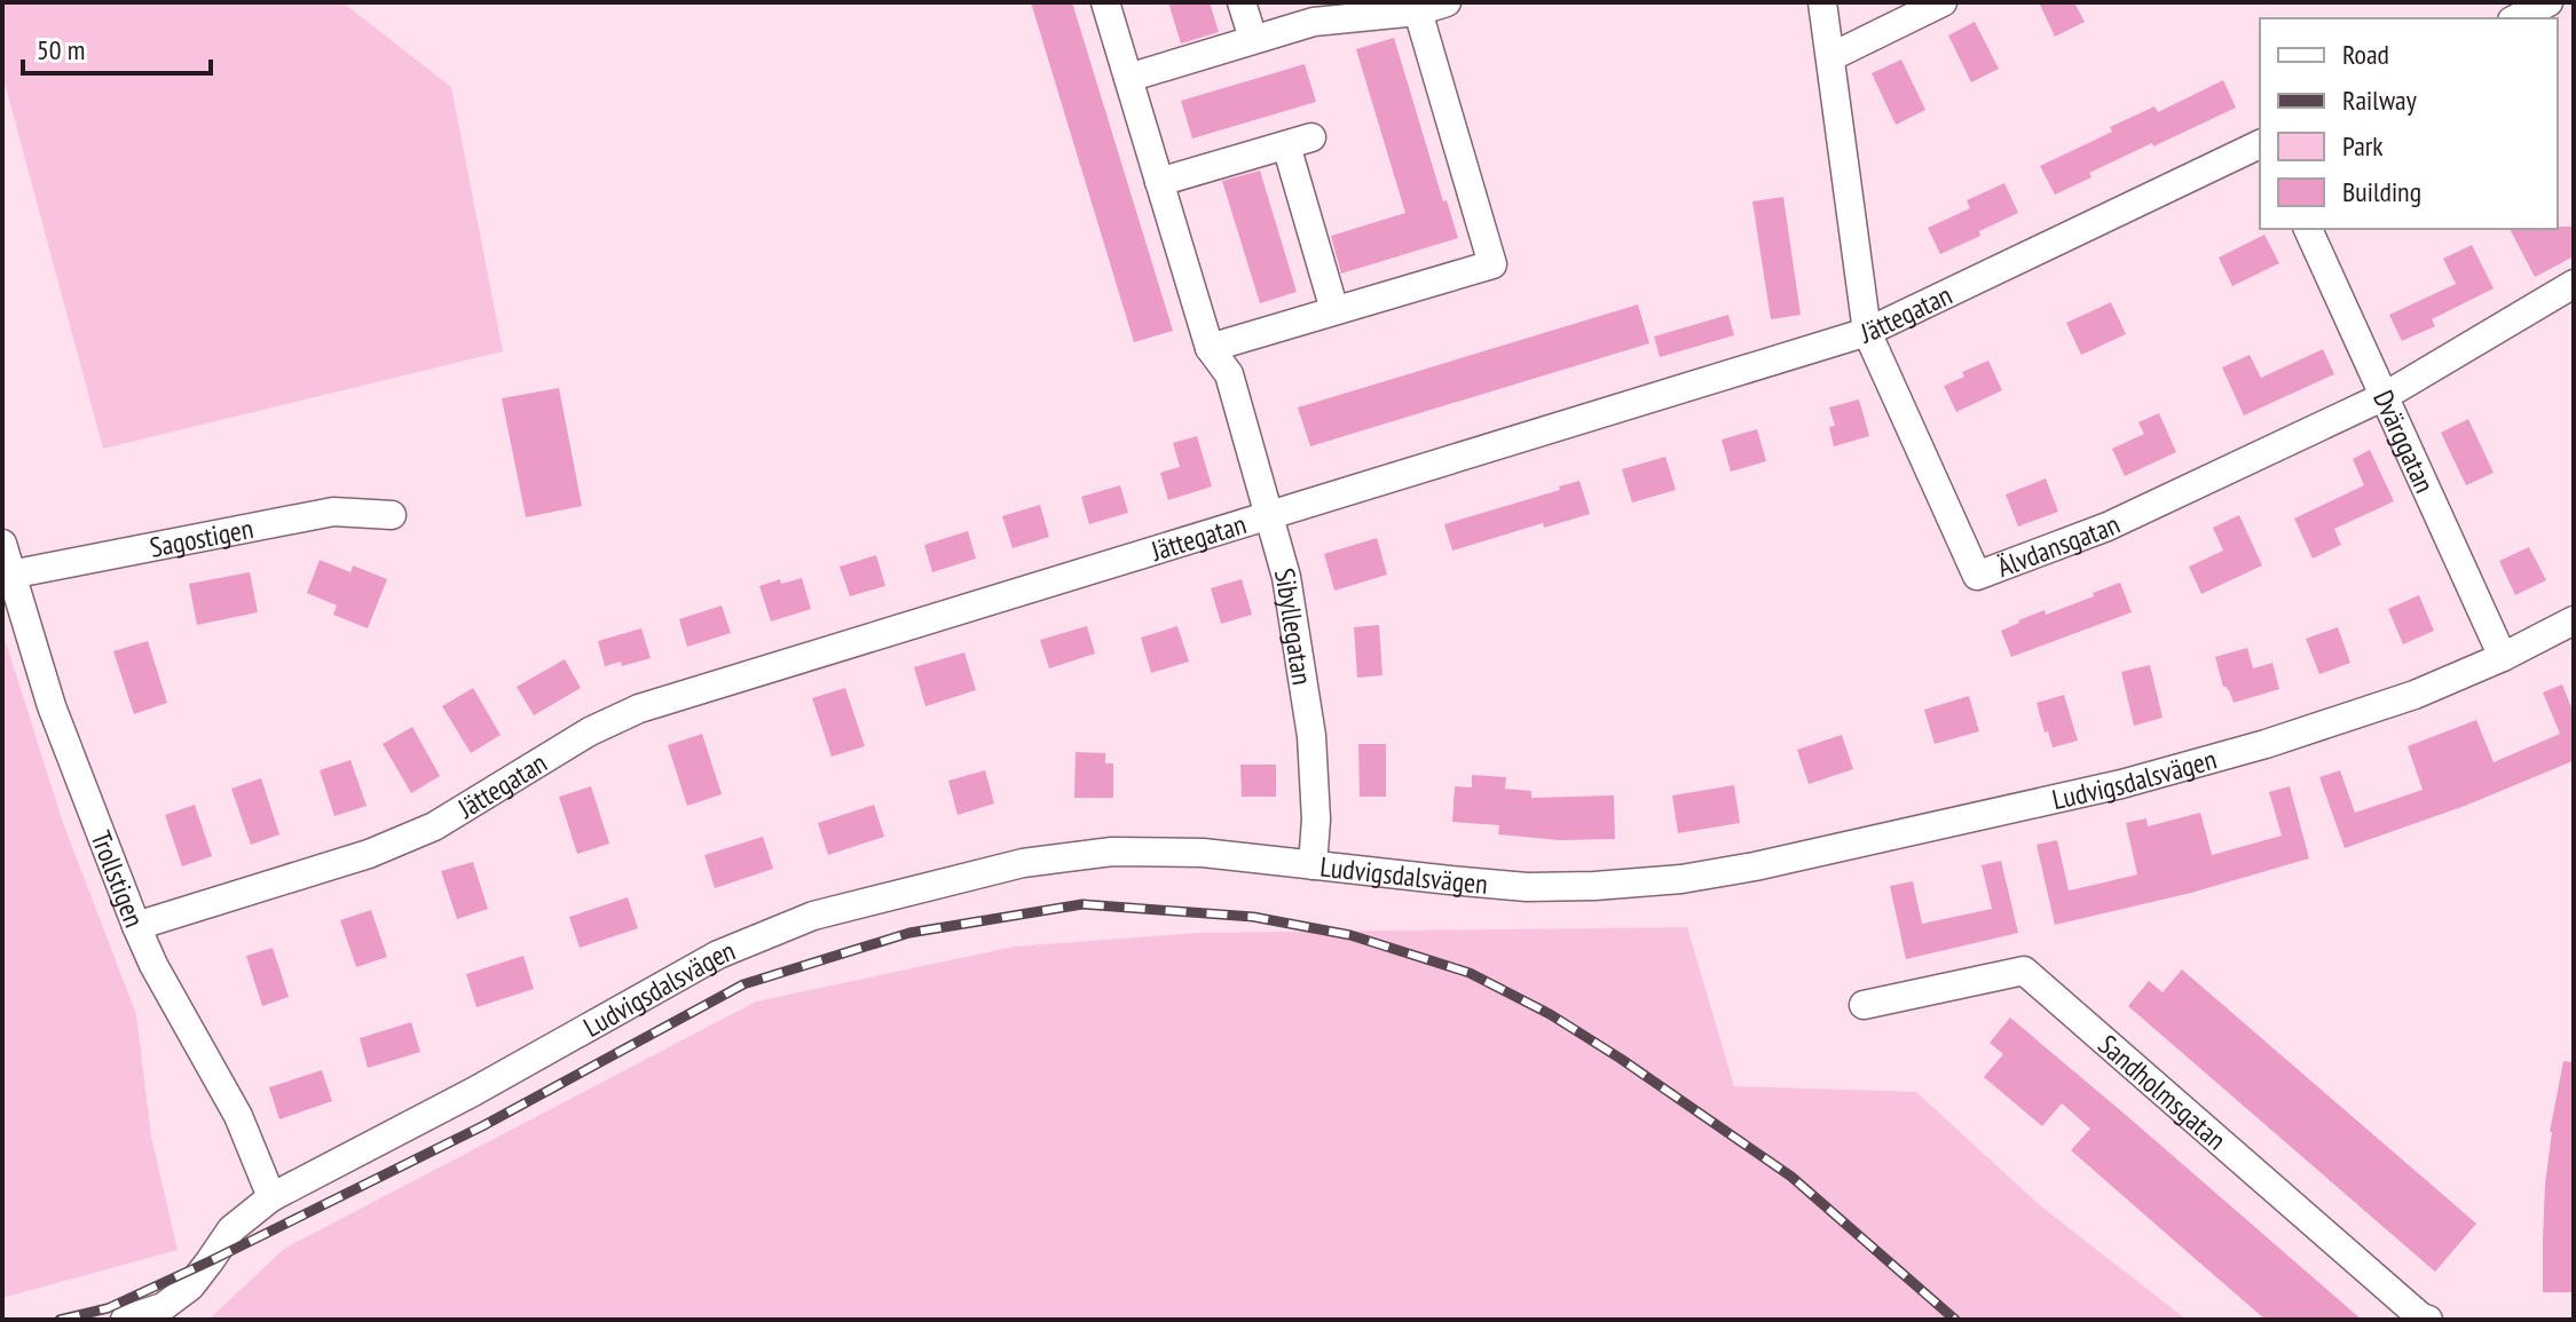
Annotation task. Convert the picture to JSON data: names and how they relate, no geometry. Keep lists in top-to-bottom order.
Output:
{
  "streets": {
    "street": [
      "Jättegatan",
      "Dvärggatan",
      "Sagostigen",
      "Älvdansgatan",
      "Sibyllegatan",
      "Ludvigsdalsvägen",
      "Trollstigen",
      "Sandholmsgatan"
    ]
  },
  "crossings": [
    ["Jättegatan", "Älvdansgatan"],
    ["Jättegatan", "Sibyllegatan"],
    ["Jättegatan", "Trollstigen"],
    ["Dvärggatan", "Älvdansgatan"],
    ["Dvärggatan", "Ludvigsdalsvägen"],
    ["Sagostigen", "Trollstigen"],
    ["Sibyllegatan", "Ludvigsdalsvägen"],
    ["Ludvigsdalsvägen", "Trollstigen"]
  ],
  "legend": [
    "Road",
    "Railway",
    "Park",
    "Building"
  ],
  "scale_bar": "50 m"
}
